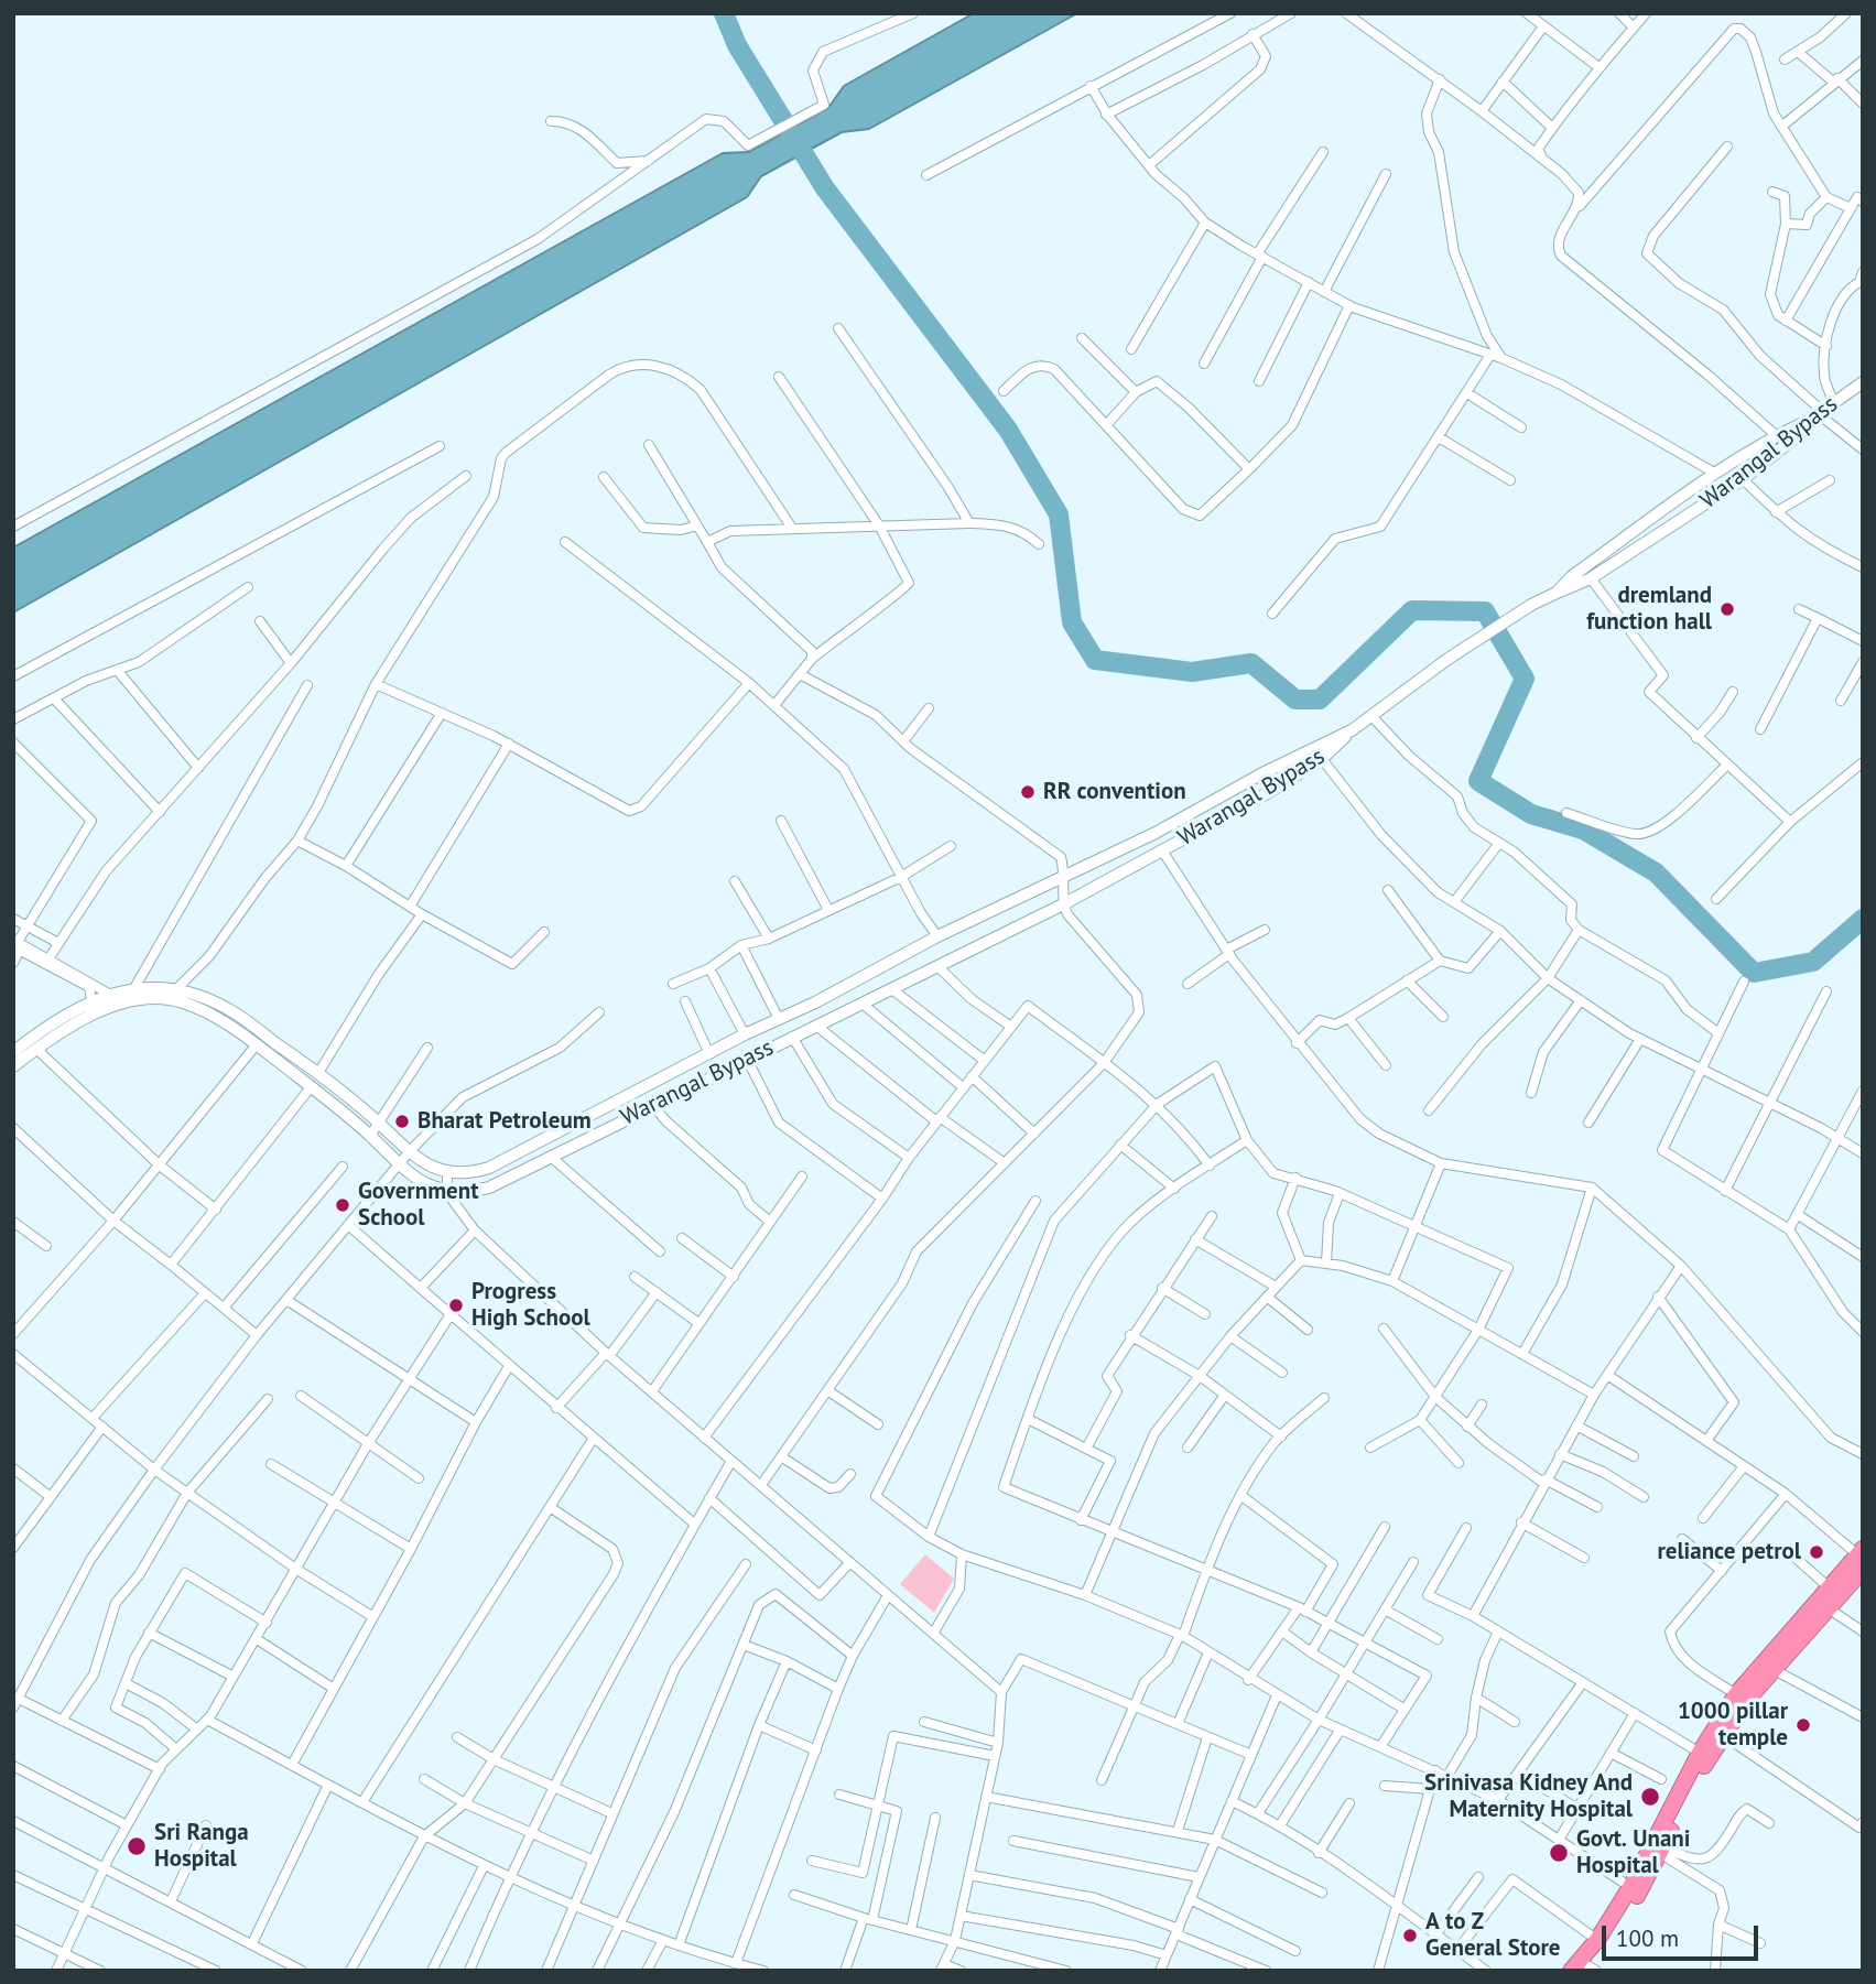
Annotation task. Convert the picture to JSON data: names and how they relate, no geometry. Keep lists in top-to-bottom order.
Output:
{
  "streets": {
    "main road": ["Warangal Bypass"]
  },
  "places": [
    "dremland function hall",
    "RR convention",
    "Bharat Petroleum",
    "Government School",
    "Progress High School",
    "reliance petrol",
    "1000 pillar temple",
    "Srinivasa Kidney And Maternity Hospital",
    "Sri Ranga Hospital",
    "Govt. Unani Hospital",
    "A to Z General Store"
  ],
  "scale_bar": "100 m"
}
